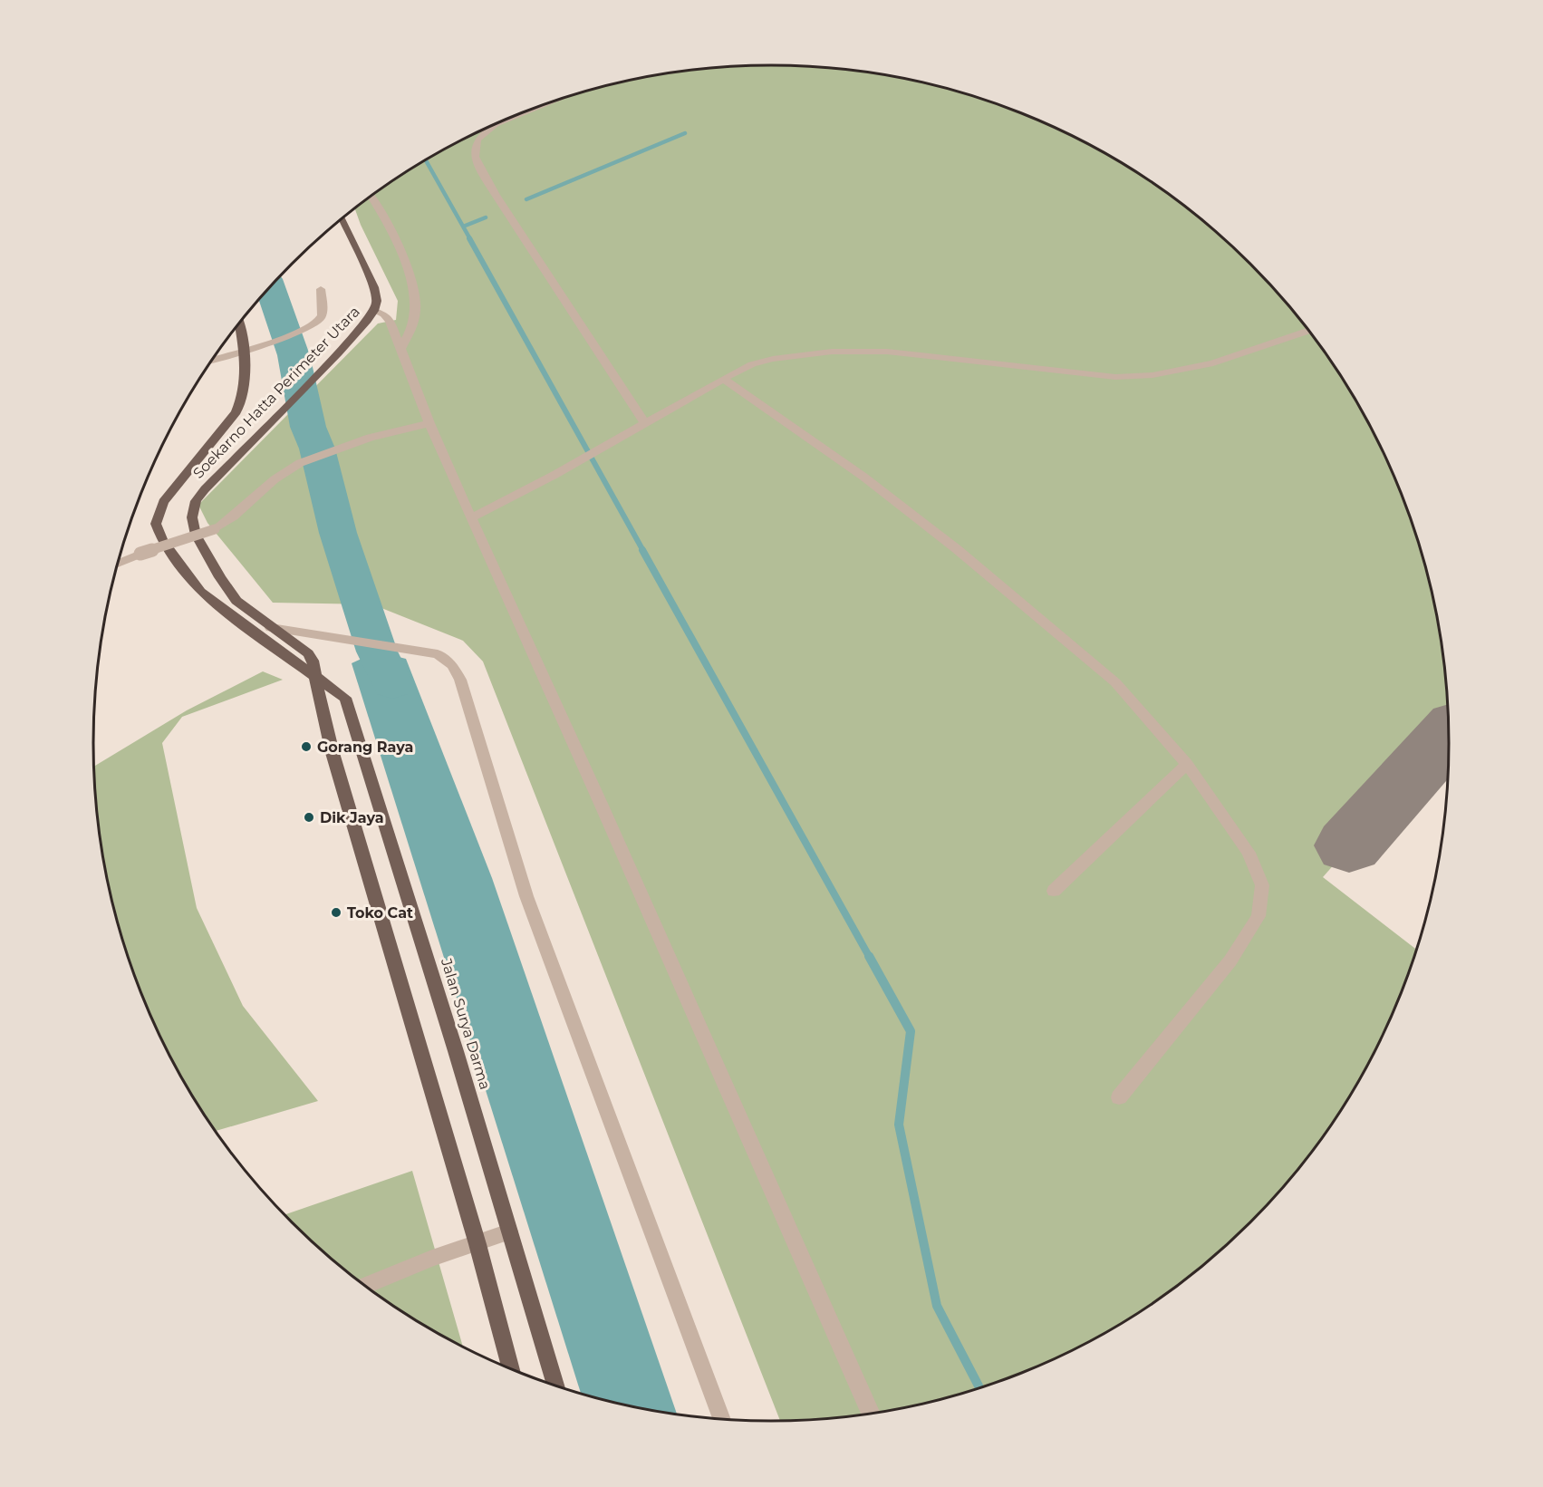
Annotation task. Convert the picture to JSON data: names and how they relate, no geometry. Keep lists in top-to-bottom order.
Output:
{
  "streets": {
    "main road": ["Soekarno Hatta Perimeter Utara", "Jalan Surya Darma"]
  },
  "crossings": [
    ["Soekarno Hatta Perimeter Utara", "Jalan Surya Darma"]
  ],
  "places": ["Gorang Raya", "Dik Jaya", "Toko Cat"]
}
